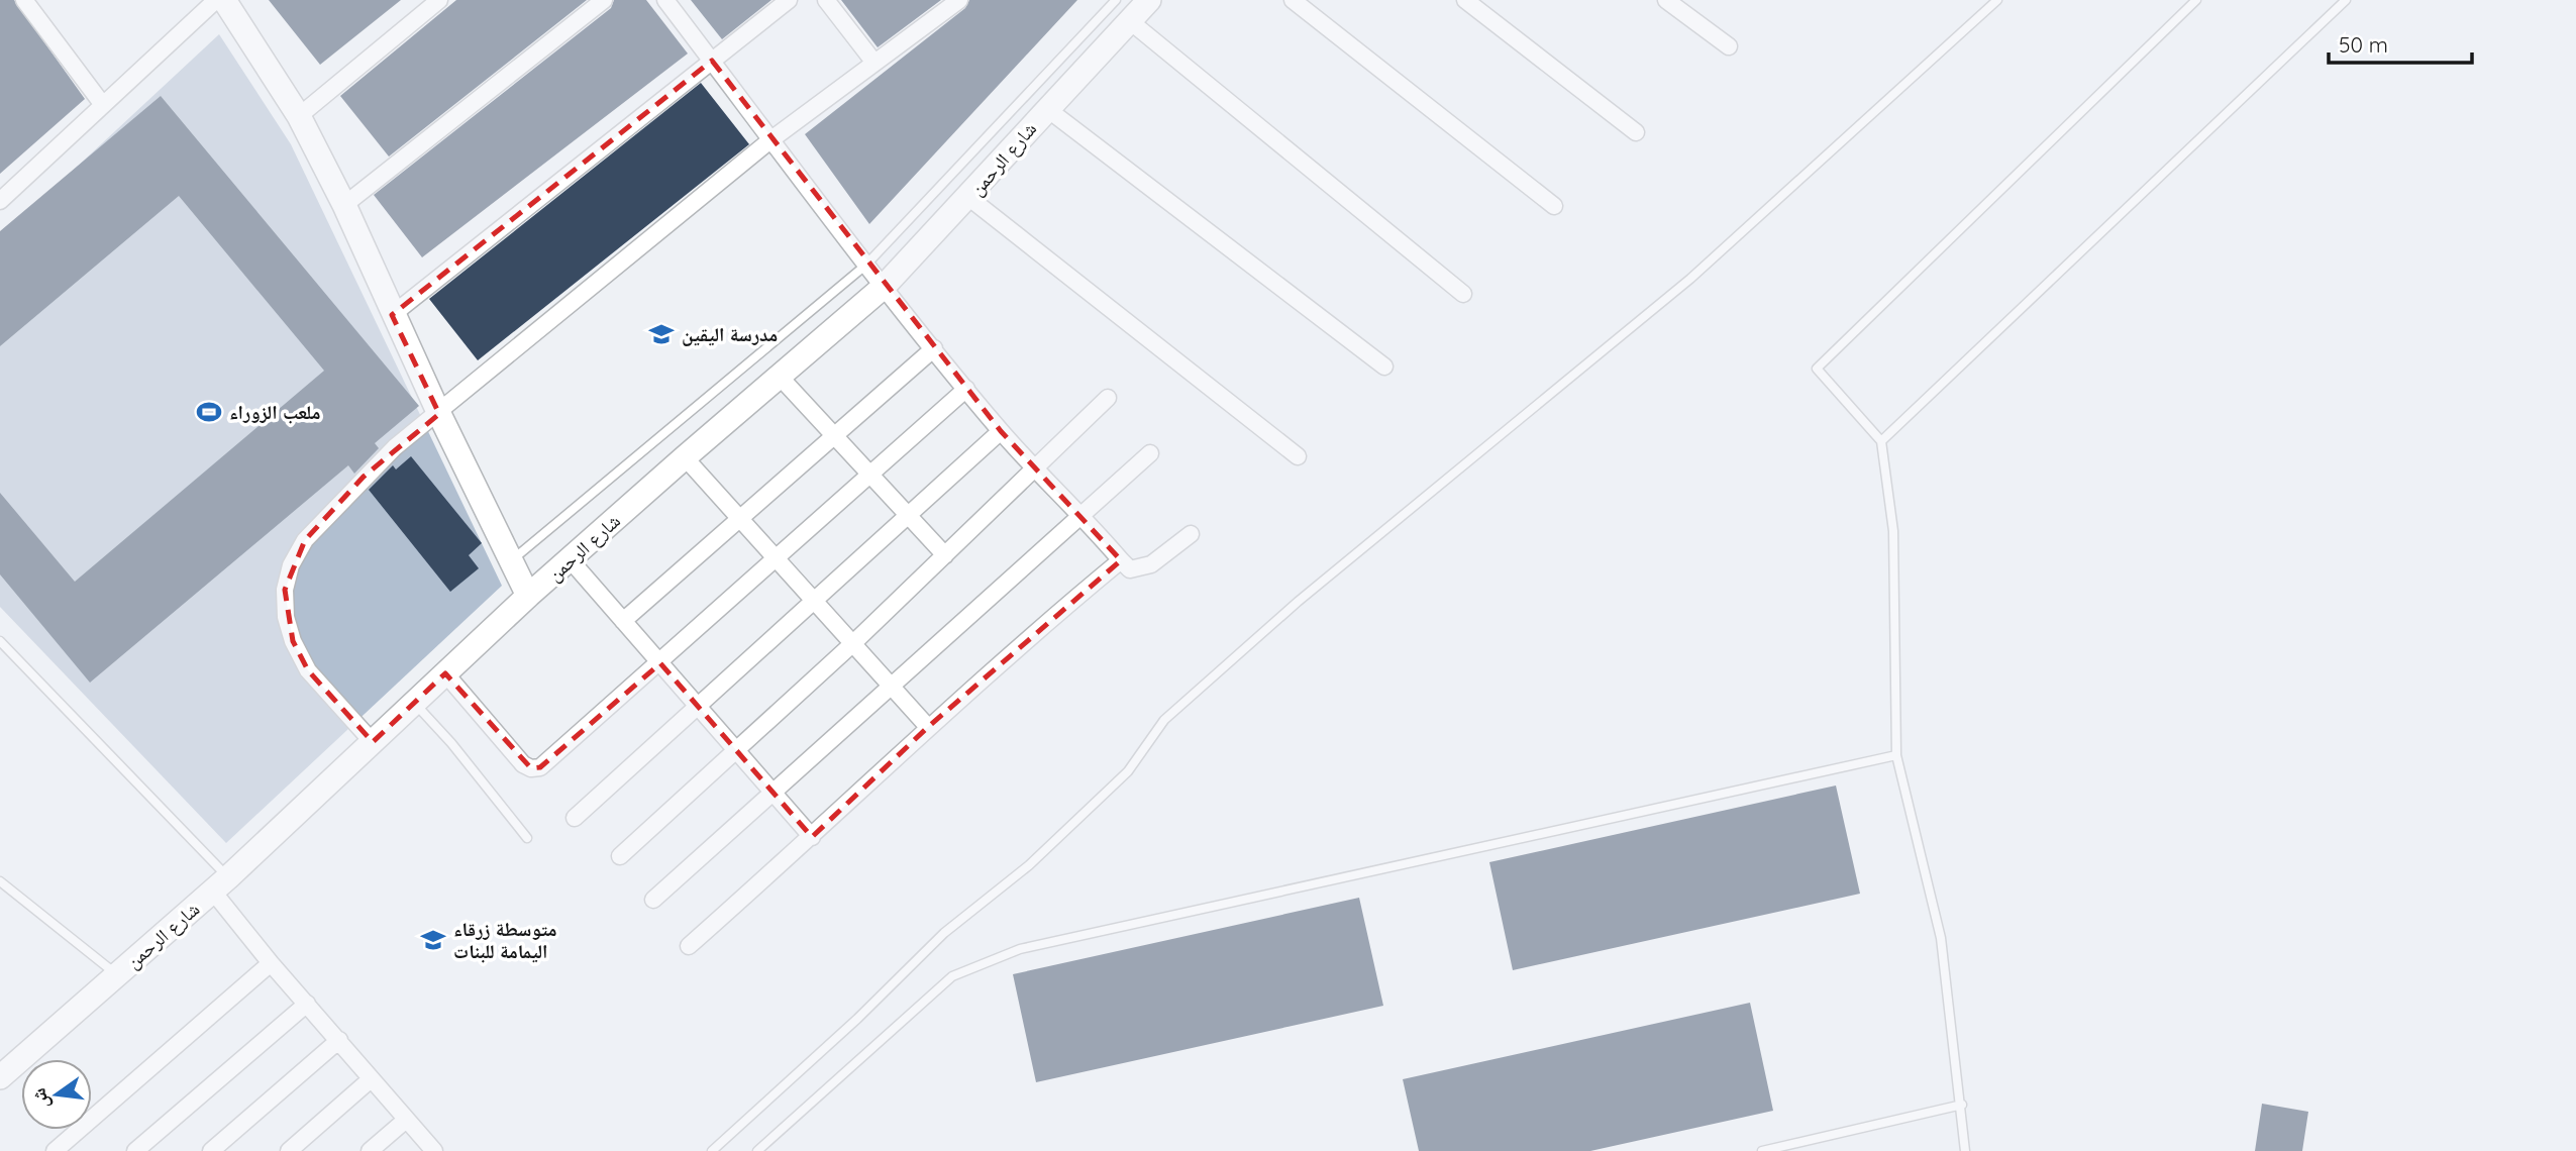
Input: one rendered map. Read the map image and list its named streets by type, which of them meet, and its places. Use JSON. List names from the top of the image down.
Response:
{
  "streets": {
    "street": ["شارع الرحمن"]
  },
  "places": {
    "school or university": ["مدرسة اليقين", "متوسطة زرقاء اليمامة للبنات"],
    "sports": ["ملعب الزوراء"]
  },
  "scale_bar": "50 m",
  "north": "left"
}
